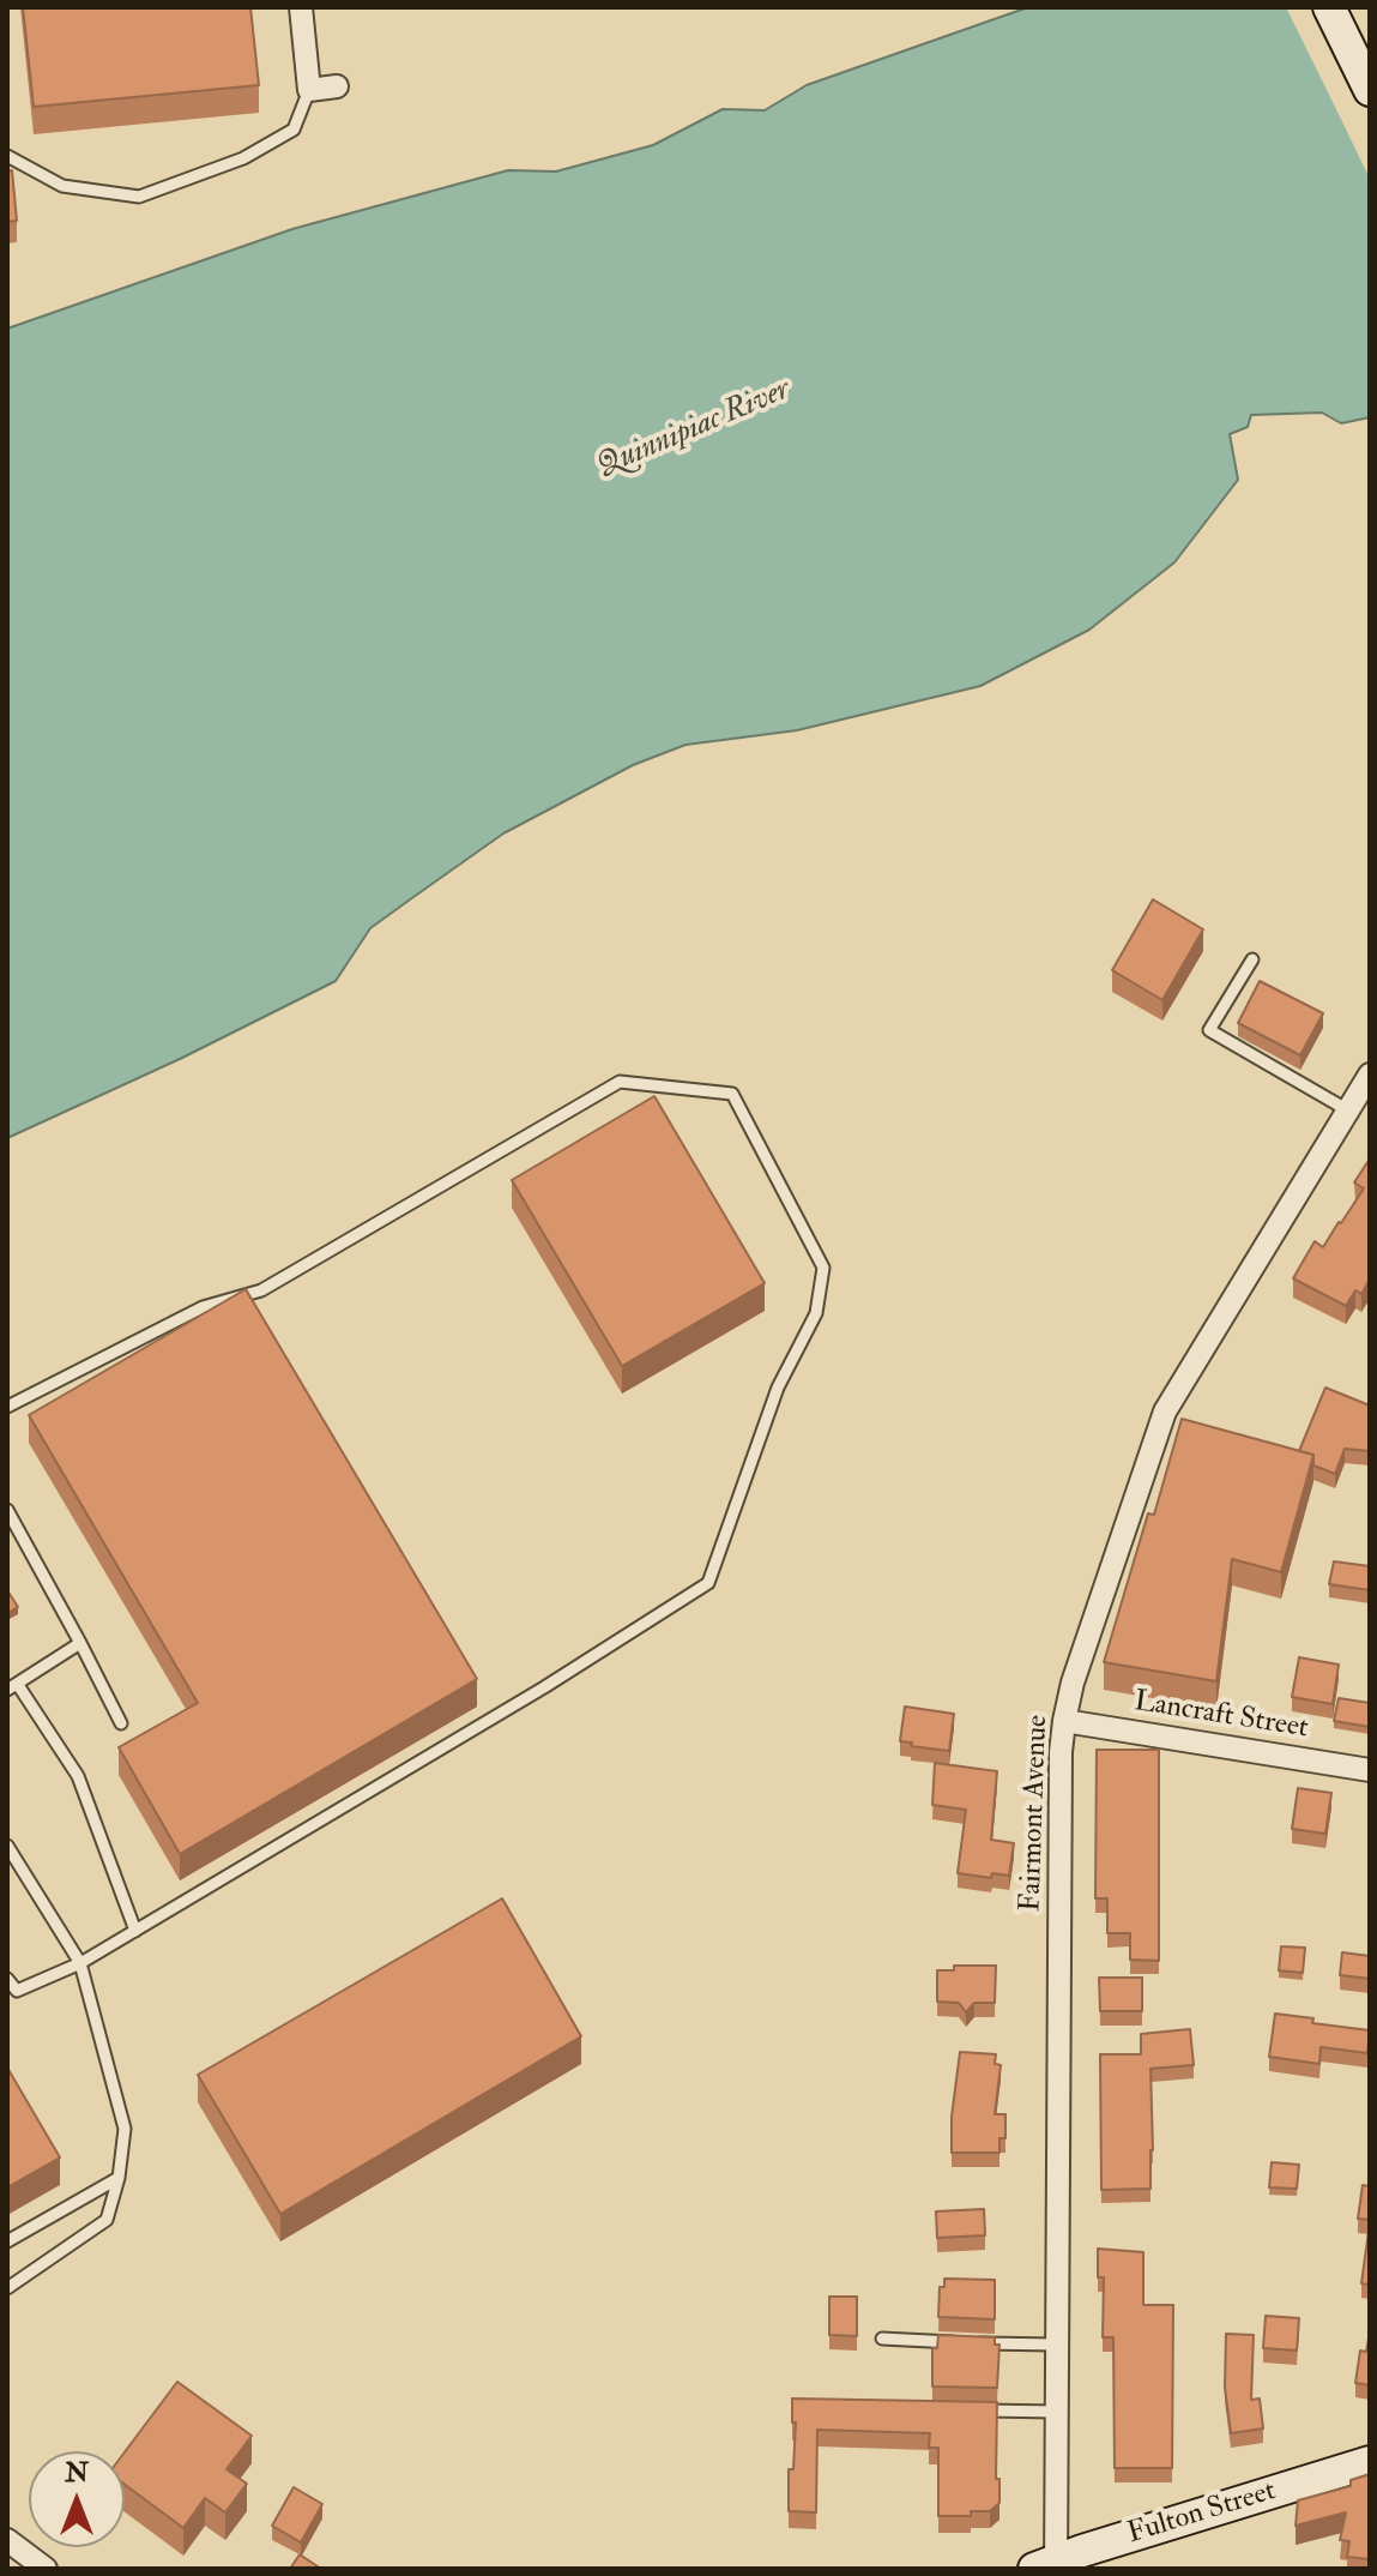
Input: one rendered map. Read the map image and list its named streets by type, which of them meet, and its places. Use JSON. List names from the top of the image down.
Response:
{
  "streets": {
    "street": ["Lancraft Street", "Fairmont Avenue", "Fulton Street"]
  },
  "crossings": [
    ["Lancraft Street", "Fairmont Avenue"],
    ["Fairmont Avenue", "Fulton Street"]
  ],
  "water": ["Quinnipiac River"],
  "north": "top"
}
